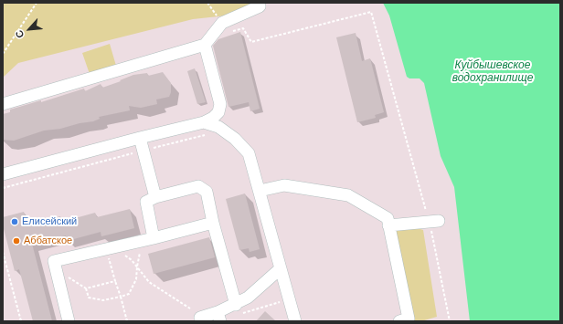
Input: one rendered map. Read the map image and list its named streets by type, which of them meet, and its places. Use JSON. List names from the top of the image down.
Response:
{
  "water": ["Куйбышевское водохранилище"],
  "places": ["Елисейский", "Аббатское"],
  "north": "bottom left"
}
